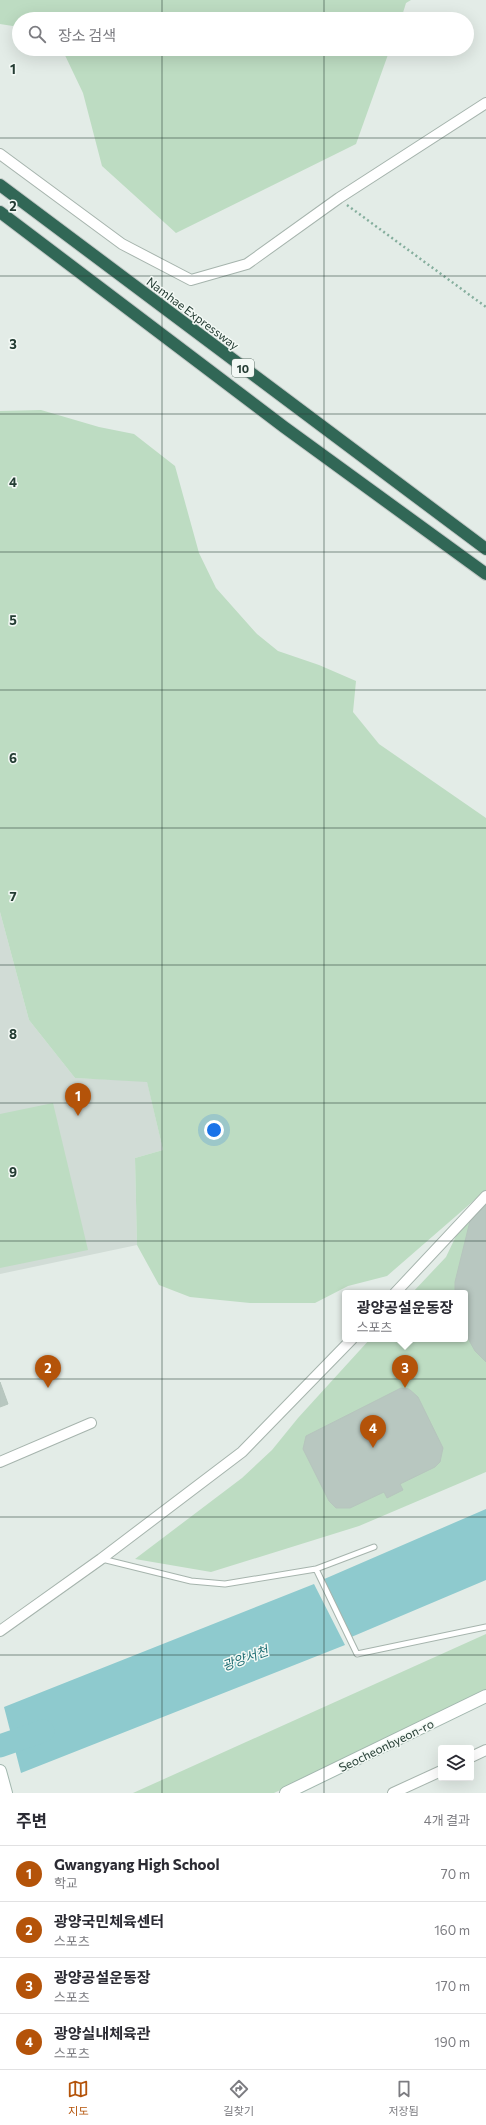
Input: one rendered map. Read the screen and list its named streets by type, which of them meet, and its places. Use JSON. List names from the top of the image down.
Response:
{
  "streets": {
    "highway": ["Namhae Expressway", "10"],
    "street": ["Seocheonbyeon-ro"]
  },
  "water": ["광양서천"],
  "page": {
    "search": "장소 검색",
    "pins": [
      "1",
      "2",
      "3",
      "4"
    ],
    "popup": ["광양공설운동장", "스포츠"],
    "heading": ["주변", "4개 결과"],
    "list": [
      {
        "mark": "1",
        "name": "Gwangyang High School",
        "note": "학교",
        "value": "70 m"
      },
      {
        "mark": "2",
        "name": "광양국민체육센터",
        "note": "스포츠",
        "value": "160 m"
      },
      {
        "mark": "3",
        "name": "광양공설운동장",
        "note": "스포츠",
        "value": "170 m"
      },
      {
        "mark": "4",
        "name": "광양실내체육관",
        "note": "스포츠",
        "value": "190 m"
      }
    ],
    "nav": ["지도", "길찾기", "저장됨"]
  },
  "grid": {
    "rows": [
      "1",
      "2",
      "3",
      "4",
      "5",
      "6",
      "7",
      "8",
      "9"
    ]
  }
}
